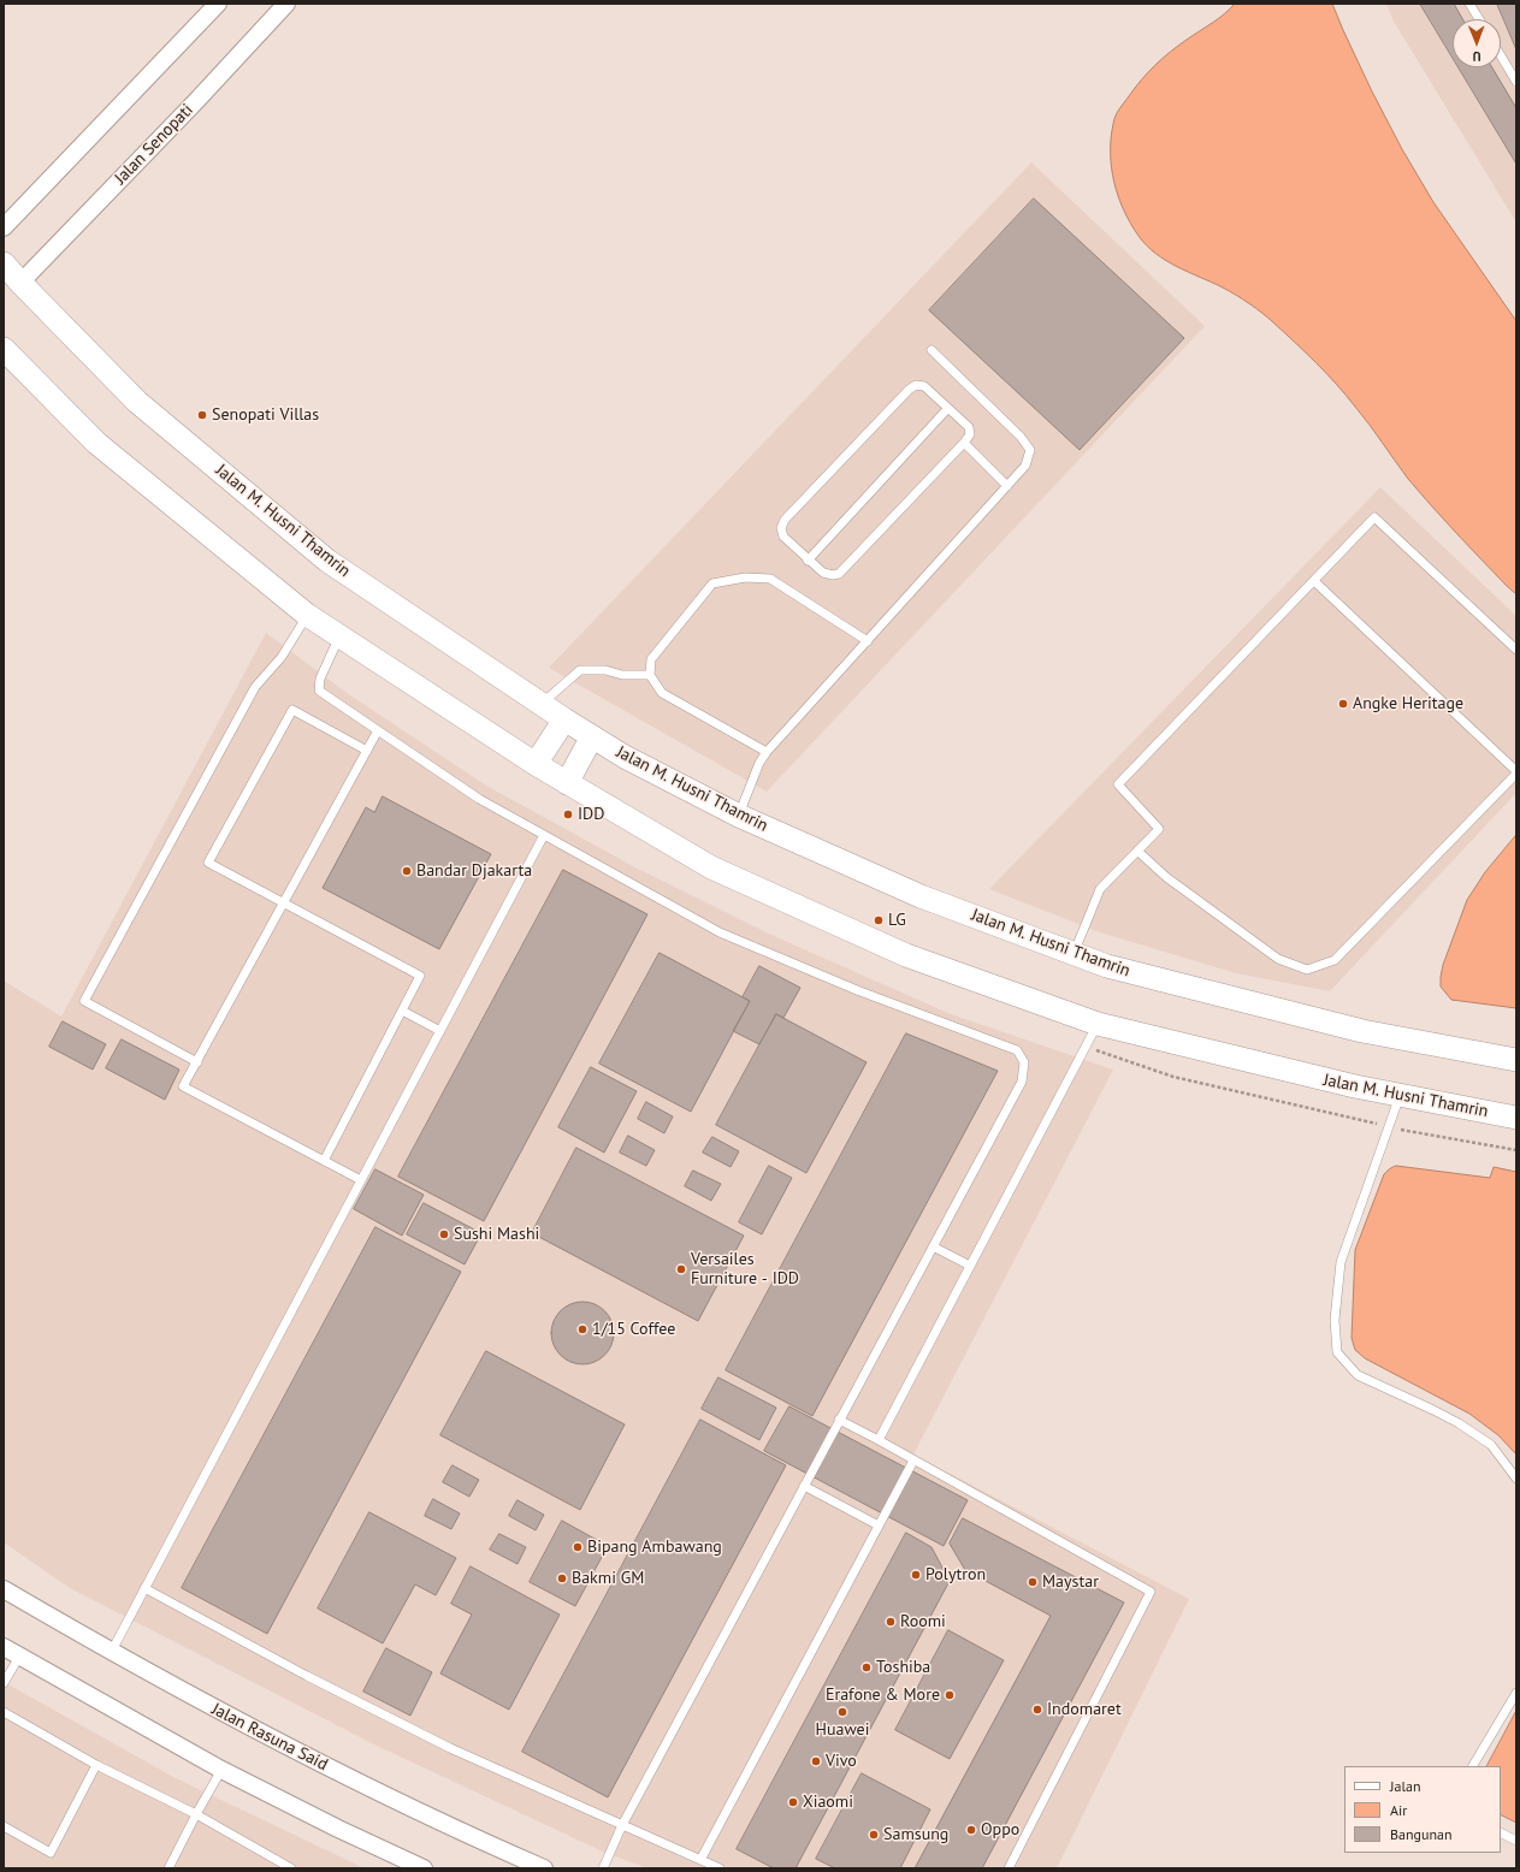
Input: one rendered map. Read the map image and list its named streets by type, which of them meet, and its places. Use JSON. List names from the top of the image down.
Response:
{
  "streets": {
    "main road": ["Jalan M. Husni Thamrin"],
    "street": ["Jalan Senopati", "Jalan Rasuna Said"]
  },
  "crossings": [
    ["Jalan Senopati", "Jalan M. Husni Thamrin"]
  ],
  "places": [
    "Senopati Villas",
    "Angke Heritage",
    "IDD",
    "Bandar Djakarta",
    "LG",
    "Sushi Mashi",
    "Versailes Furniture - IDD",
    "1/15 Coffee",
    "Bipang Ambawang",
    "Polytron",
    "Bakmi GM",
    "Maystar",
    "Roomi",
    "Toshiba",
    "Erafone & More",
    "Indomaret",
    "Huawei",
    "Vivo",
    "Xiaomi",
    "Oppo",
    "Samsung"
  ],
  "legend": ["Jalan", "Air", "Bangunan"],
  "north": "bottom"
}
